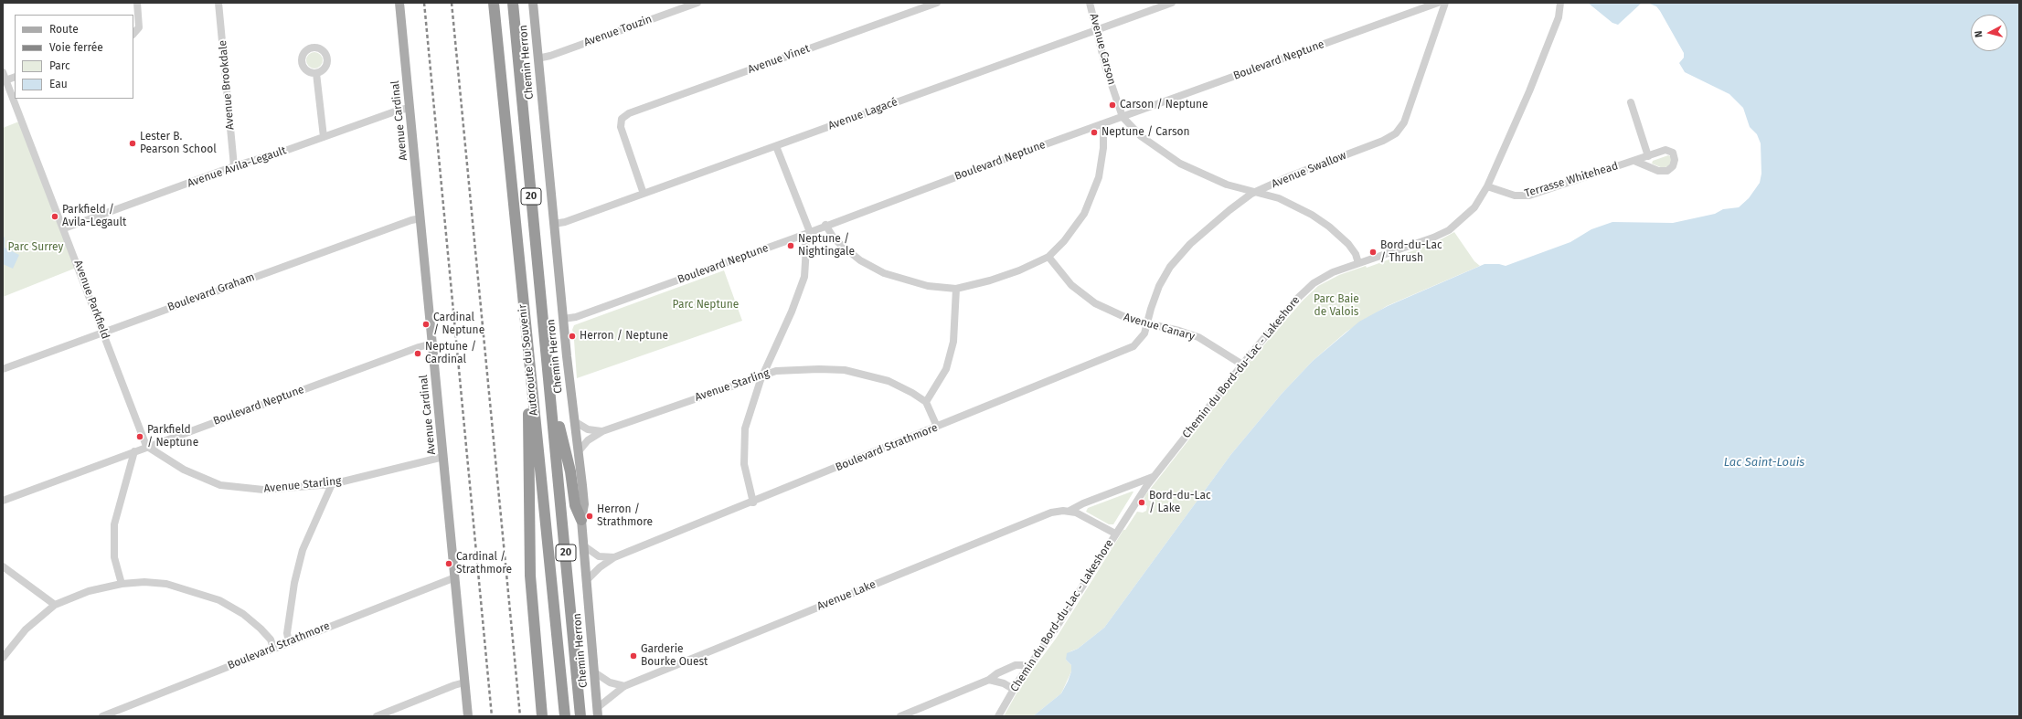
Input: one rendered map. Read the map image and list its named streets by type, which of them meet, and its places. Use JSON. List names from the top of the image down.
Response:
{
  "streets": {
    "highway": ["20", "Autoroute du Souvenir"],
    "main road": ["Chemin Herron", "Avenue Cardinal"],
    "street": [
      "Avenue Touzin",
      "Avenue Carson",
      "Avenue Vinet",
      "Boulevard Neptune",
      "Avenue Brookdale",
      "Avenue Lagacé",
      "Avenue Avila-Legault",
      "Avenue Swallow",
      "Terrasse Whitehead",
      "Boulevard Graham",
      "Avenue Parkfield",
      "Avenue Canary",
      "Chemin du Bord-du-Lac - Lakeshore",
      "Avenue Starling",
      "Boulevard Strathmore",
      "Avenue Lake"
    ]
  },
  "crossings": [
    ["Avenue Touzin", "Chemin Herron"],
    ["Avenue Carson", "Boulevard Neptune"],
    ["Avenue Carson", "Avenue Lagacé"],
    ["Avenue Vinet", "Avenue Lagacé"],
    ["Boulevard Neptune", "Chemin Herron"],
    ["Boulevard Neptune", "Avenue Cardinal"],
    ["Boulevard Neptune", "Avenue Parkfield"],
    ["Boulevard Neptune", "Avenue Starling"],
    ["Chemin Herron", "Avenue Lagacé"],
    ["Chemin Herron", "Avenue Starling"],
    ["Chemin Herron", "Boulevard Strathmore"],
    ["Chemin Herron", "Avenue Lake"],
    ["Avenue Brookdale", "Avenue Avila-Legault"],
    ["Avenue Cardinal", "Avenue Avila-Legault"],
    ["Avenue Cardinal", "Boulevard Graham"],
    ["Avenue Cardinal", "Avenue Starling"],
    ["Avenue Cardinal", "Boulevard Strathmore"],
    ["Avenue Avila-Legault", "Avenue Parkfield"],
    ["Avenue Swallow", "Avenue Canary"],
    ["Avenue Swallow", "Boulevard Strathmore"],
    ["Terrasse Whitehead", "Chemin du Bord-du-Lac - Lakeshore"],
    ["Boulevard Graham", "Avenue Parkfield"],
    ["Avenue Parkfield", "Avenue Starling"],
    ["Avenue Canary", "Chemin du Bord-du-Lac - Lakeshore"],
    ["Avenue Canary", "Boulevard Strathmore"],
    ["Chemin du Bord-du-Lac - Lakeshore", "Avenue Lake"]
  ],
  "water": ["Lac Saint-Louis"],
  "parks": ["Parc Surrey", "Parc Baie de Valois", "Parc Neptune"],
  "places": [
    "Carson / Neptune",
    "Neptune / Carson",
    "Lester B. Pearson School",
    "Parkfield / Avila-Legault",
    "Neptune / Nightingale",
    "Bord-du-Lac / Thrush",
    "Cardinal / Neptune",
    "Herron / Neptune",
    "Neptune / Cardinal",
    "Parkfield / Neptune",
    "Bord-du-Lac / Lake",
    "Herron / Strathmore",
    "Cardinal / Strathmore",
    "Garderie Bourke Ouest"
  ],
  "legend": [
    "Route",
    "Voie ferrée",
    "Parc",
    "Eau"
  ],
  "north": "left"
}
